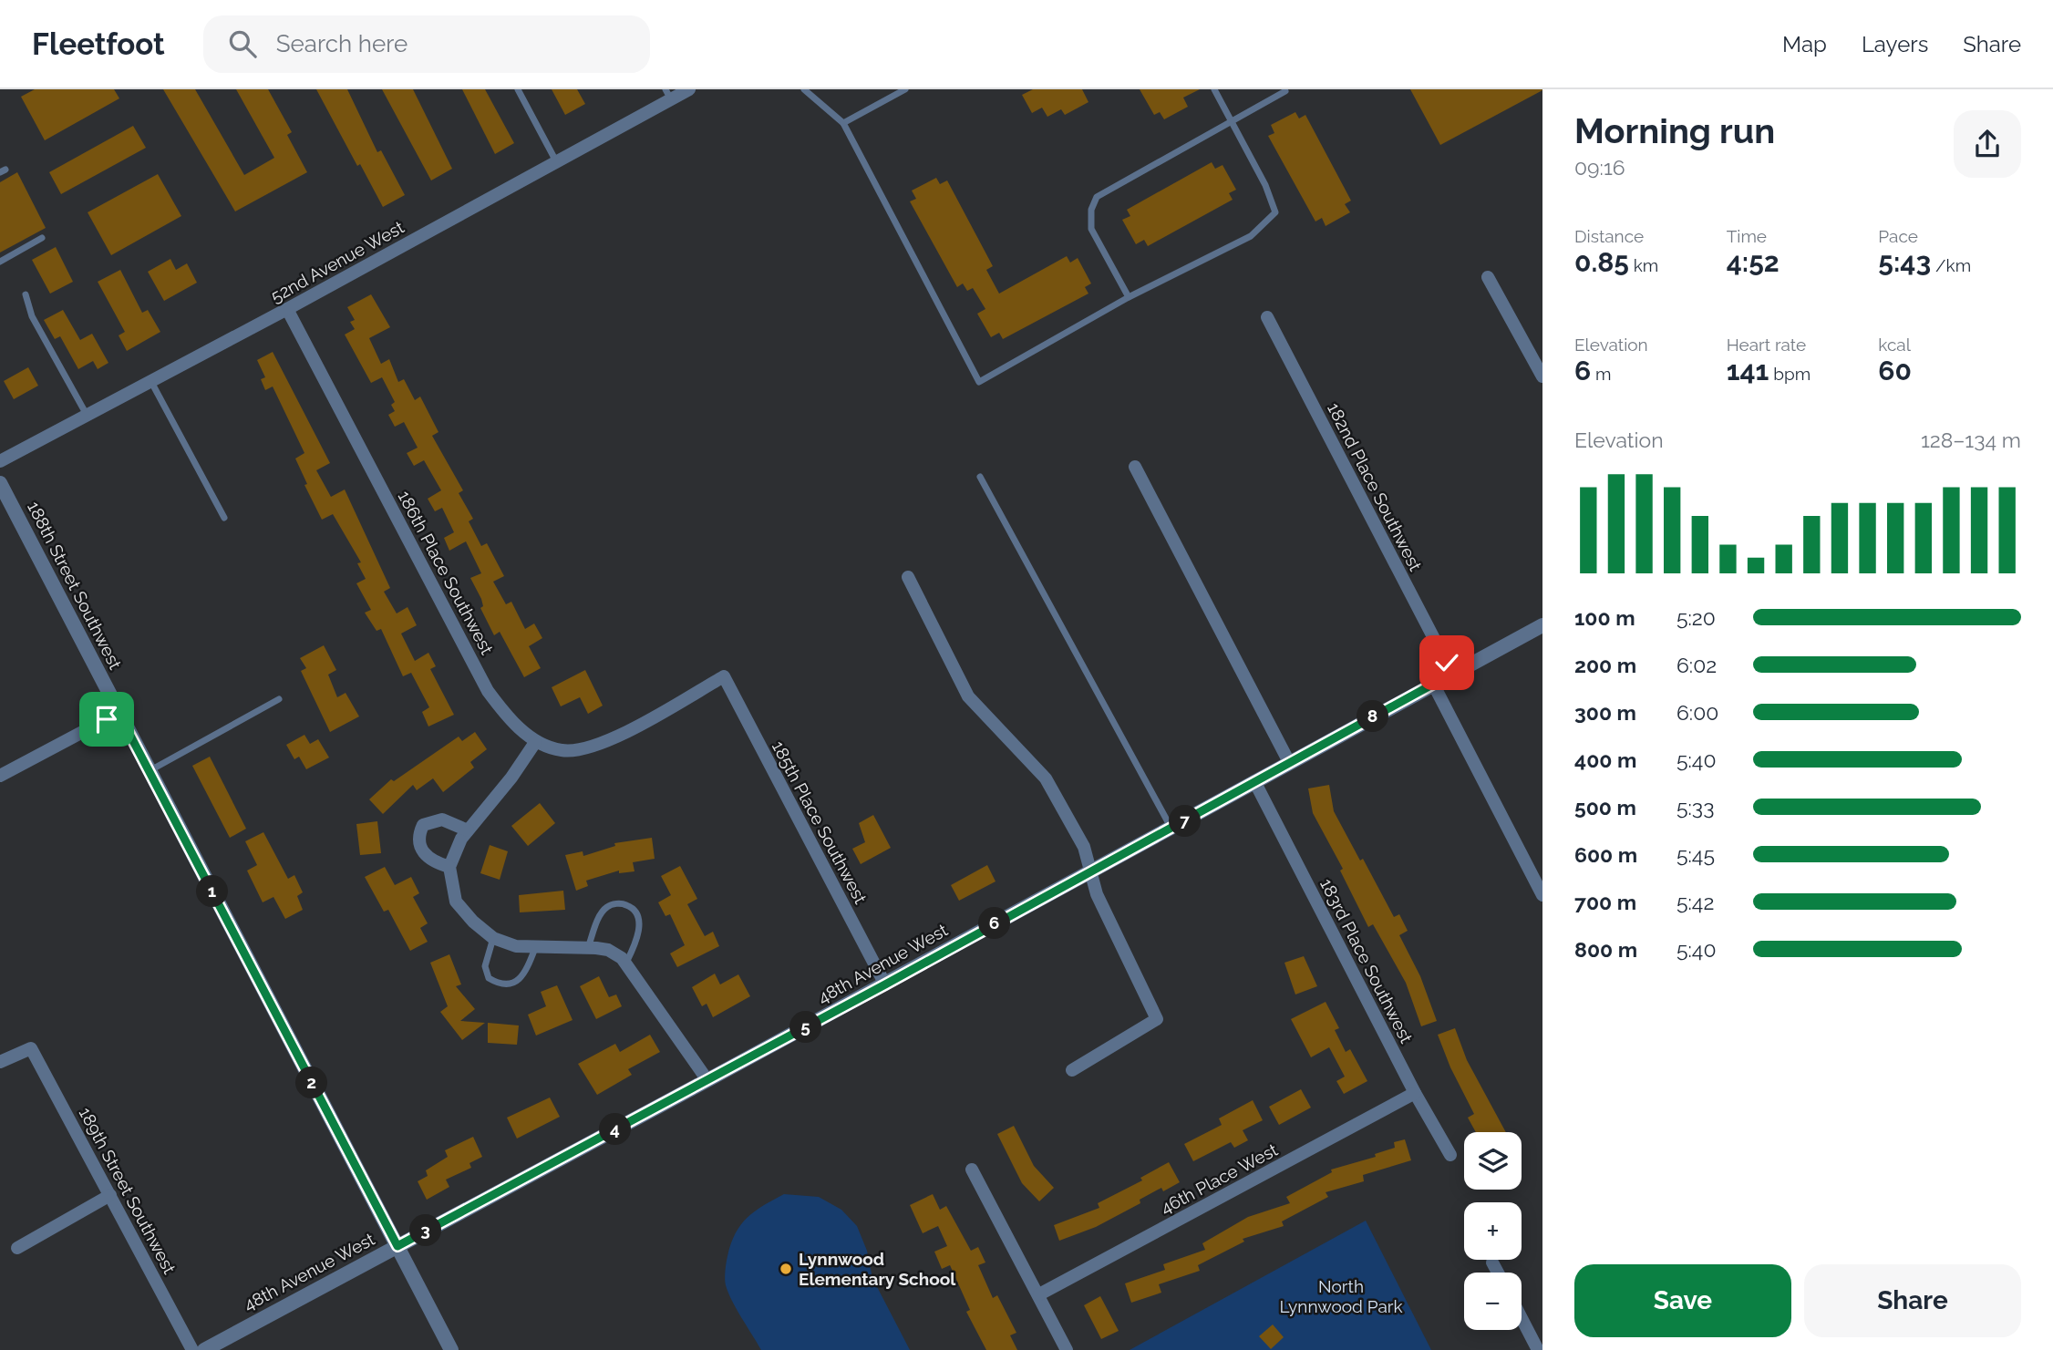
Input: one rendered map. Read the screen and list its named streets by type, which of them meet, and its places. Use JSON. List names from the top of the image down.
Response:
{
  "streets": {
    "street": [
      "52nd Avenue West",
      "182nd Place Southwest",
      "186th Place Southwest",
      "188th Street Southwest",
      "185th Place Southwest",
      "183rd Place Southwest",
      "48th Avenue West",
      "46th Place West",
      "189th Street Southwest"
    ]
  },
  "crossings": [
    ["52nd Avenue West", "186th Place Southwest"],
    ["182nd Place Southwest", "48th Avenue West"],
    ["186th Place Southwest", "185th Place Southwest"],
    ["188th Street Southwest", "48th Avenue West"],
    ["185th Place Southwest", "48th Avenue West"],
    ["183rd Place Southwest", "48th Avenue West"],
    ["183rd Place Southwest", "46th Place West"]
  ],
  "parks": ["North Lynnwood Park"],
  "places": ["Lynnwood Elementary School"],
  "page": {
    "header": "Fleetfoot",
    "search": "Search here",
    "nav": ["Map", "Layers", "Share"],
    "heading": ["Morning run", "09:16"],
    "stats": [
      ["Distance", "0.85 km"],
      ["Time", "4:52"],
      ["Pace", "5:43 /km"],
      ["Elevation", "6 m"],
      ["Heart rate", "141 bpm"],
      ["kcal", "60"]
    ],
    "chart": ["Elevation", "128–134 m"],
    "list": [
      {
        "name": "100 m",
        "note": "5:20"
      },
      {
        "name": "200 m",
        "note": "6:02"
      },
      {
        "name": "300 m",
        "note": "6:00"
      },
      {
        "name": "400 m",
        "note": "5:40"
      },
      {
        "name": "500 m",
        "note": "5:33"
      },
      {
        "name": "600 m",
        "note": "5:45"
      },
      {
        "name": "700 m",
        "note": "5:42"
      },
      {
        "name": "800 m",
        "note": "5:40"
      }
    ],
    "pins": [
      "8",
      "7",
      "1",
      "6",
      "5",
      "2",
      "4",
      "3"
    ],
    "map_buttons": ["+", "−"],
    "buttons": ["Save", "Share"]
  }
}
